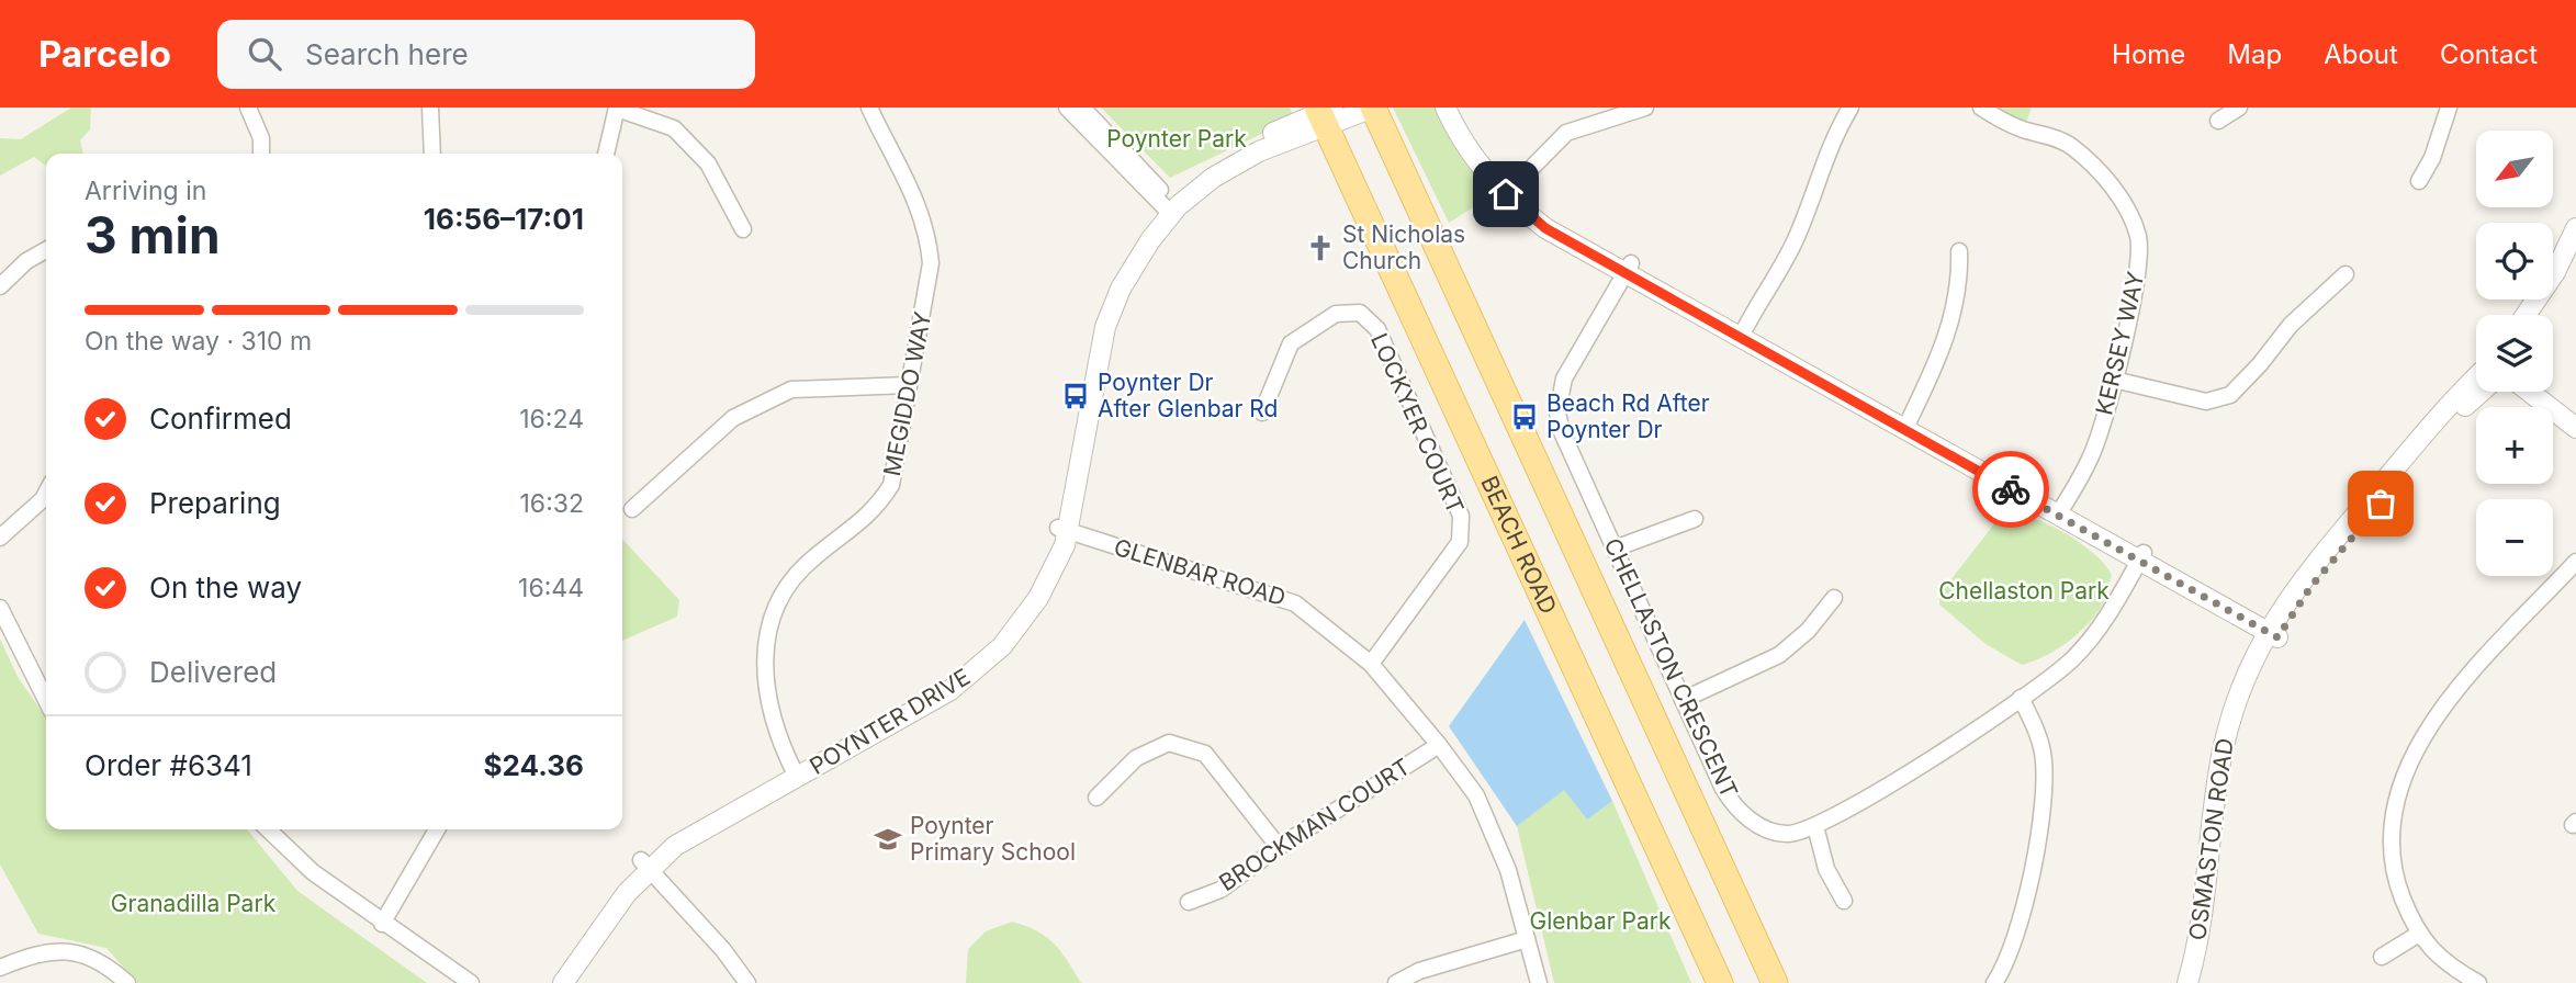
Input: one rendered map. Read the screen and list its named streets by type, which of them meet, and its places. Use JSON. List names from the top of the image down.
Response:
{
  "streets": {
    "main road": ["BEACH ROAD"],
    "street": [
      "KERSEY WAY",
      "MEGIDDO WAY",
      "LOCKYER COURT",
      "GLENBAR ROAD",
      "CHELLASTON CRESCENT",
      "POYNTER DRIVE",
      "BROCKMAN COURT",
      "OSMASTON ROAD"
    ]
  },
  "crossings": [
    ["MEGIDDO WAY", "POYNTER DRIVE"],
    ["LOCKYER COURT", "GLENBAR ROAD"],
    ["BEACH ROAD", "POYNTER DRIVE"],
    ["GLENBAR ROAD", "POYNTER DRIVE"],
    ["GLENBAR ROAD", "BROCKMAN COURT"]
  ],
  "parks": [
    "Poynter Park",
    "Chellaston Park",
    "Granadilla Park",
    "Glenbar Park"
  ],
  "places": {
    "church": ["St Nicholas Church"],
    "bus stop": ["Poynter Dr After Glenbar Rd", "Beach Rd After Poynter Dr"],
    "school or university": ["Poynter Primary School"]
  },
  "north": "bottom left",
  "page": {
    "header": "Parcelo",
    "search": "Search here",
    "nav": [
      "Home",
      "Map",
      "About",
      "Contact"
    ],
    "map_buttons": ["+", "−"],
    "heading": ["3 min", "Arriving in", "16:56–17:01"],
    "panel": ["Order #6341", "$24.36"],
    "bar": "On the way · 310 m",
    "list": [
      ["Confirmed", "16:24"],
      ["Preparing", "16:32"],
      ["On the way", "16:44"],
      "Delivered"
    ]
  }
}
